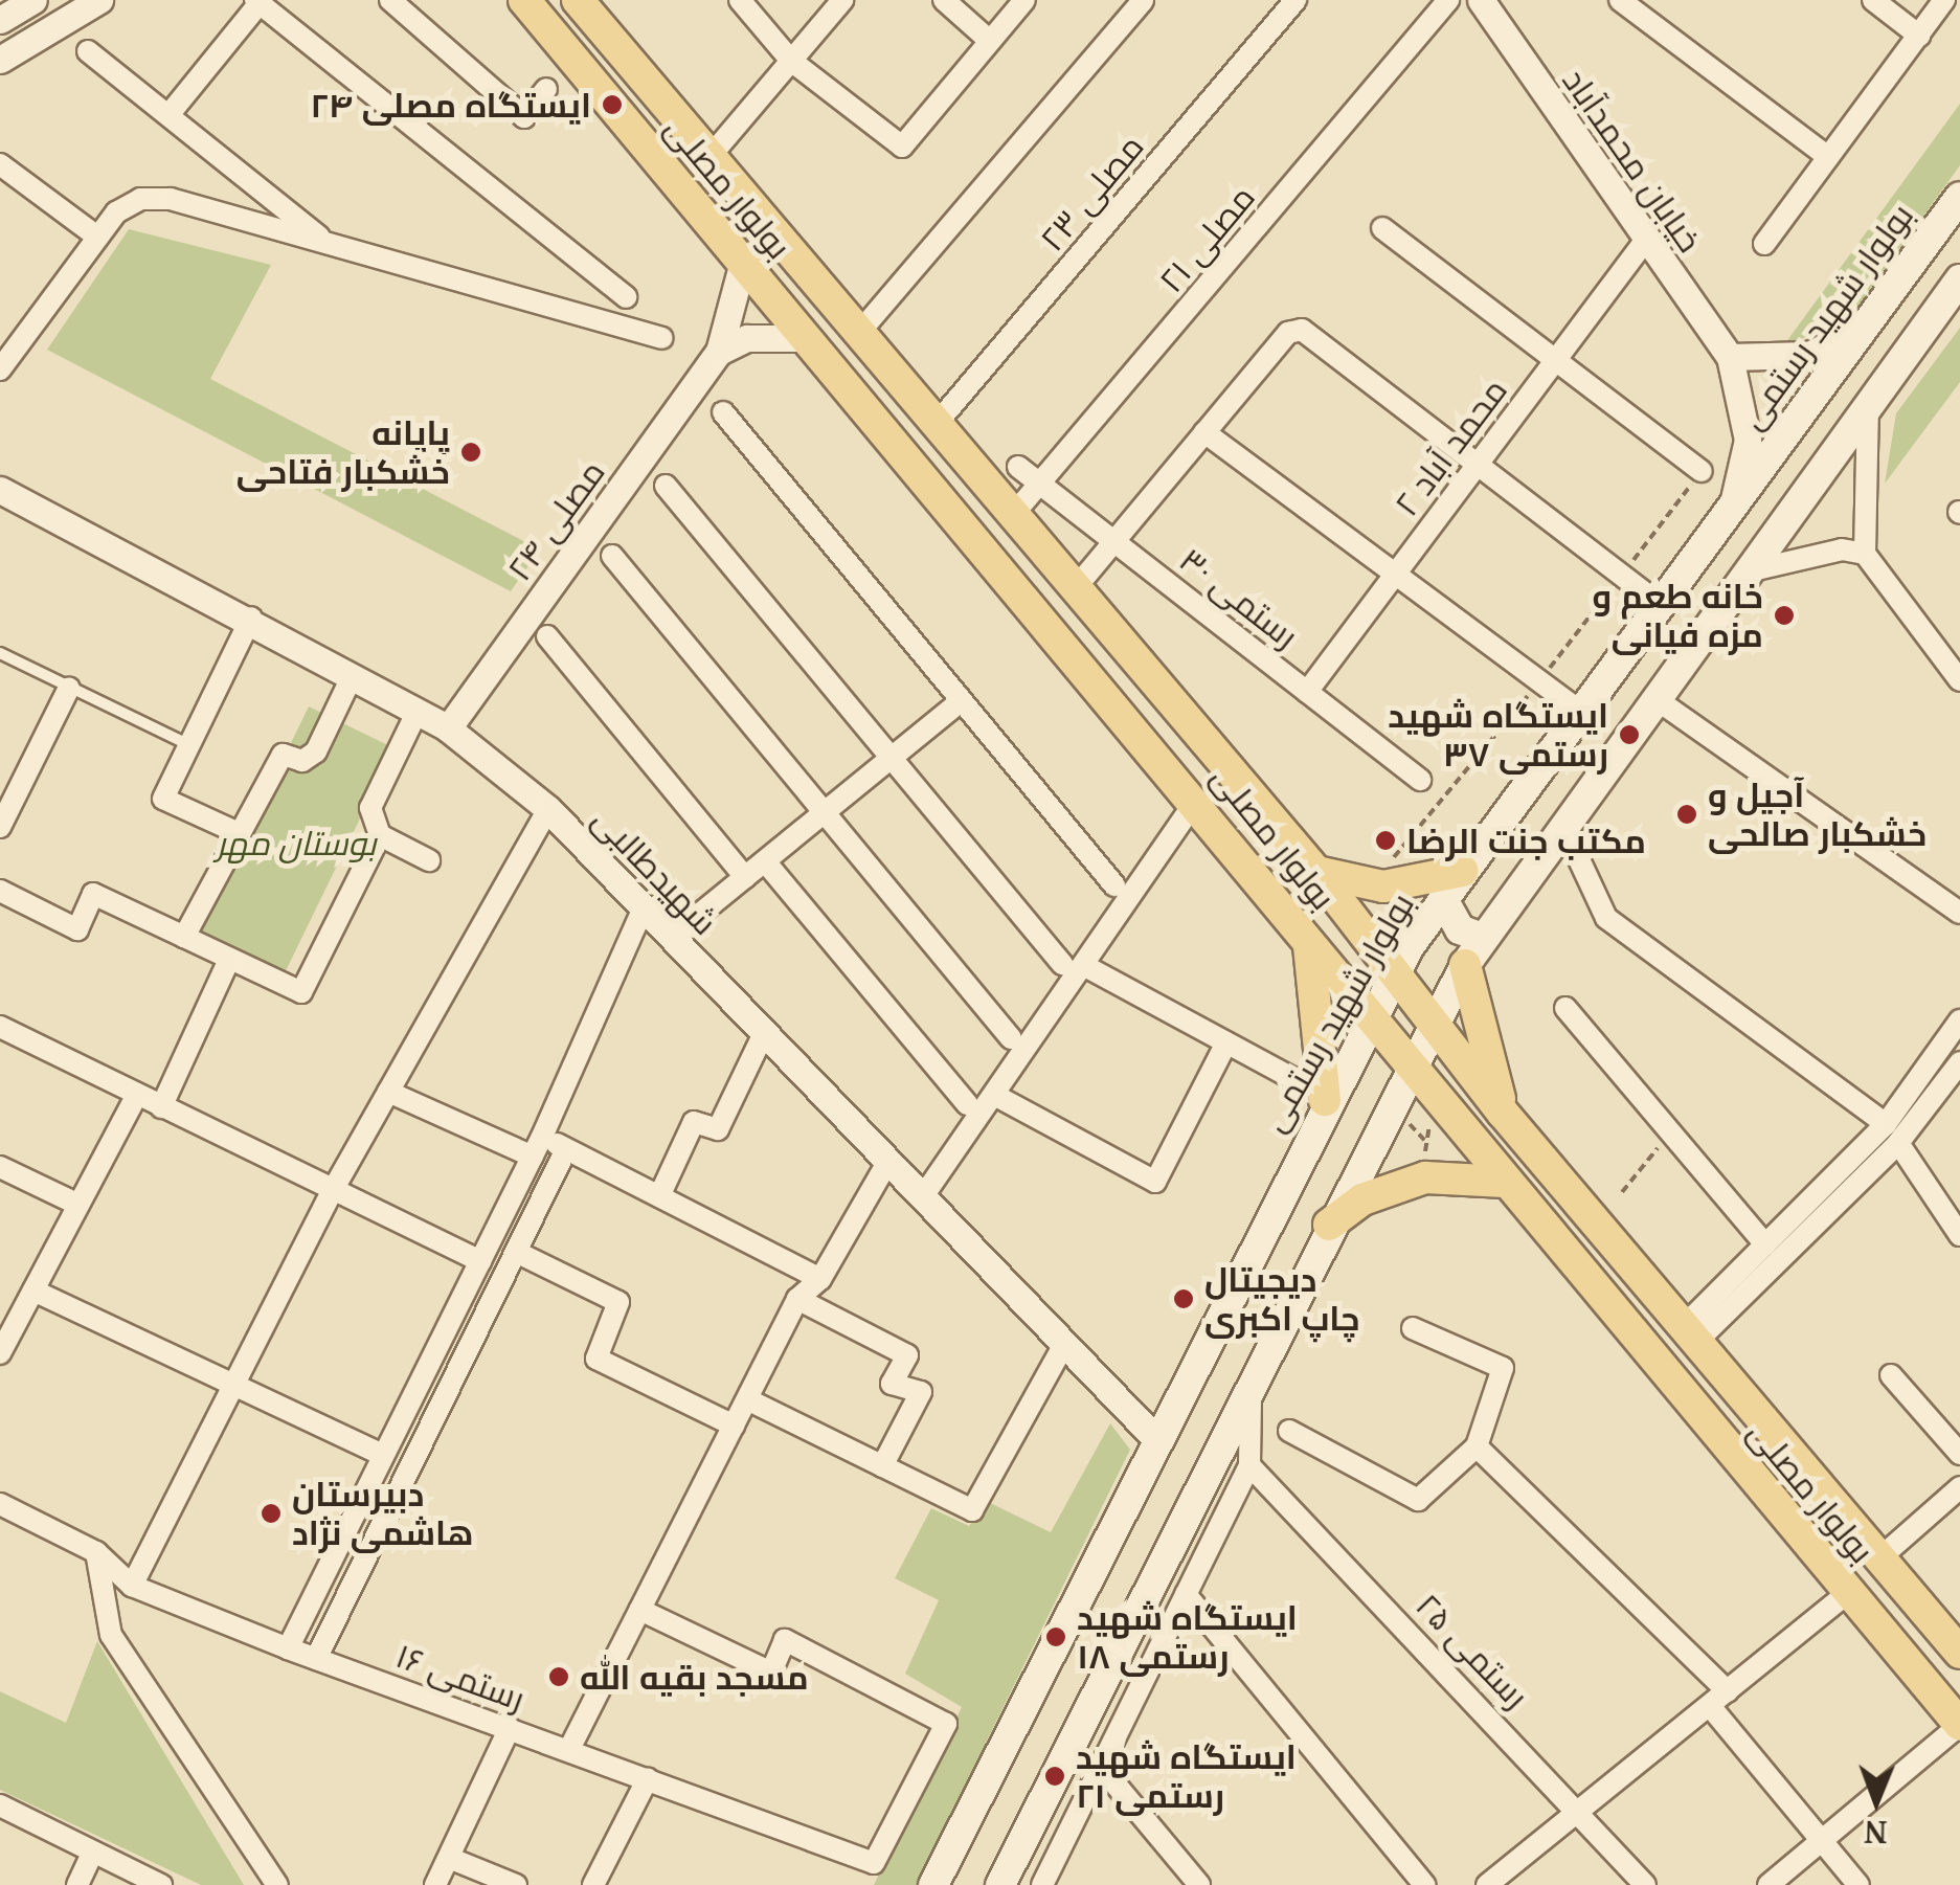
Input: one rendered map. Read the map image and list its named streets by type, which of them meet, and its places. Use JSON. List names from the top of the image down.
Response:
{
  "streets": {
    "main road": ["بولوار مصلی", "بولوار شهید رستمی"],
    "street": [
      "خیابان محمدآباد",
      "مصلی ۲۳",
      "مصلی ۲۱",
      "محمد آباد ۲",
      "مصلی ۲۴",
      "رستمی ۳۰",
      "شهیدطالبی",
      "رستمی ۲۵",
      "رستمی ۱۶"
    ]
  },
  "crossings": [
    ["خیابان محمدآباد", "محمد آباد ۲"],
    ["بولوار مصلی", "مصلی ۲۳"],
    ["بولوار مصلی", "مصلی ۲۱"],
    ["بولوار مصلی", "بولوار شهید رستمی"],
    ["مصلی ۲۱", "رستمی ۳۰"],
    ["بولوار شهید رستمی", "شهیدطالبی"],
    ["محمد آباد ۲", "رستمی ۳۰"],
    ["مصلی ۲۴", "شهیدطالبی"]
  ],
  "parks": ["بوستان مهر"],
  "places": [
    "ایستگاه مصلی ۲۴",
    "پایانه خشکبار فتاحی",
    "خانه طعم و مزه فیانی",
    "ایستگاه شهید رستمی ۳۷",
    "آجیل و خشکبار صالحی",
    "مكتب جنت الرضا",
    "دیجیتال چاپ اکبری",
    "دبیرستان هاشمی نژاد",
    "ایستگاه شهید رستمی ۱۸",
    "مسجد بقیه الله",
    "ایستگاه شهید رستمی ۲۱"
  ],
  "north": "bottom"
}
